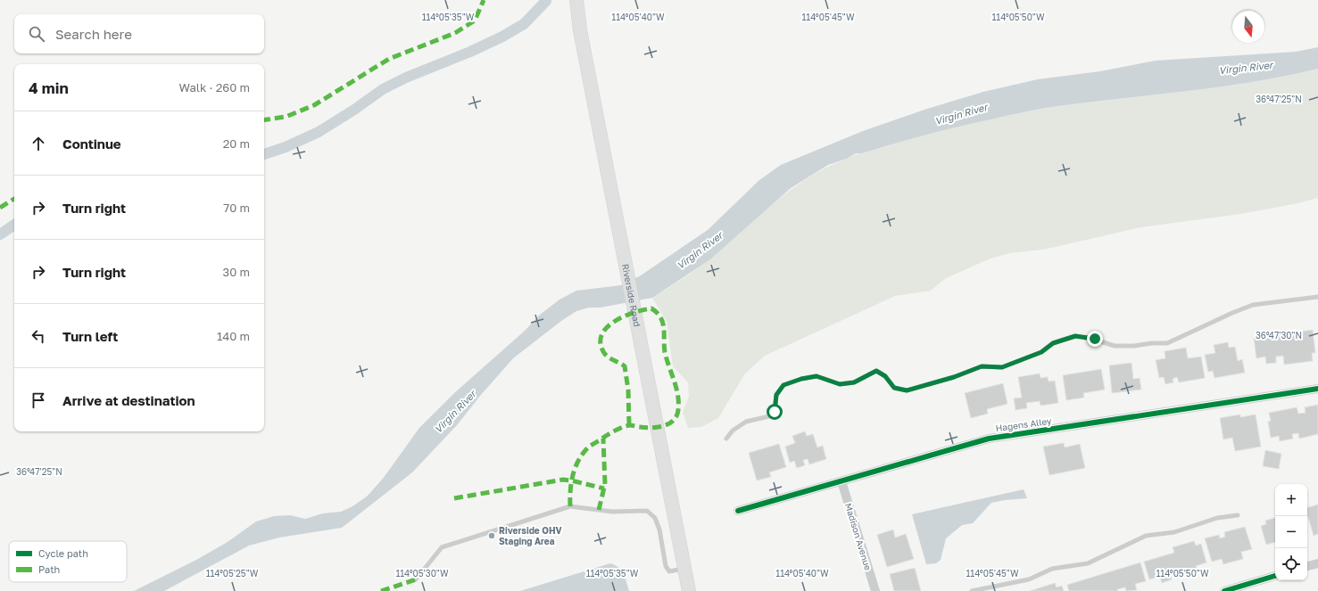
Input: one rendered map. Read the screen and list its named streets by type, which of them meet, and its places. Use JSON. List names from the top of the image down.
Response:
{
  "streets": {
    "main road": ["Riverside Road"],
    "street": ["Hagens Alley", "Madison Avenue"]
  },
  "crossings": [
    ["Hagens Alley", "Madison Avenue"]
  ],
  "water": ["Virgin River"],
  "places": ["Riverside OHV Staging Area"],
  "legend": ["Cycle path", "Path"],
  "north": "bottom",
  "page": {
    "search": "Search here",
    "heading": ["4 min", "Walk · 260 m"],
    "list": [
      ["Continue", "20 m"],
      ["Turn right", "70 m"],
      ["Turn right", "30 m"],
      ["Turn left", "140 m"],
      "Arrive at destination"
    ],
    "map_buttons": ["+", "−"]
  },
  "coordinates": [
    "114°05'35\"W",
    "114°05'40\"W",
    "114°05'45\"W",
    "114°05'50\"W",
    "36°47'25\"N",
    "36°47'30\"N",
    "114°05'25\"W",
    "114°05'30\"W"
  ]
}
